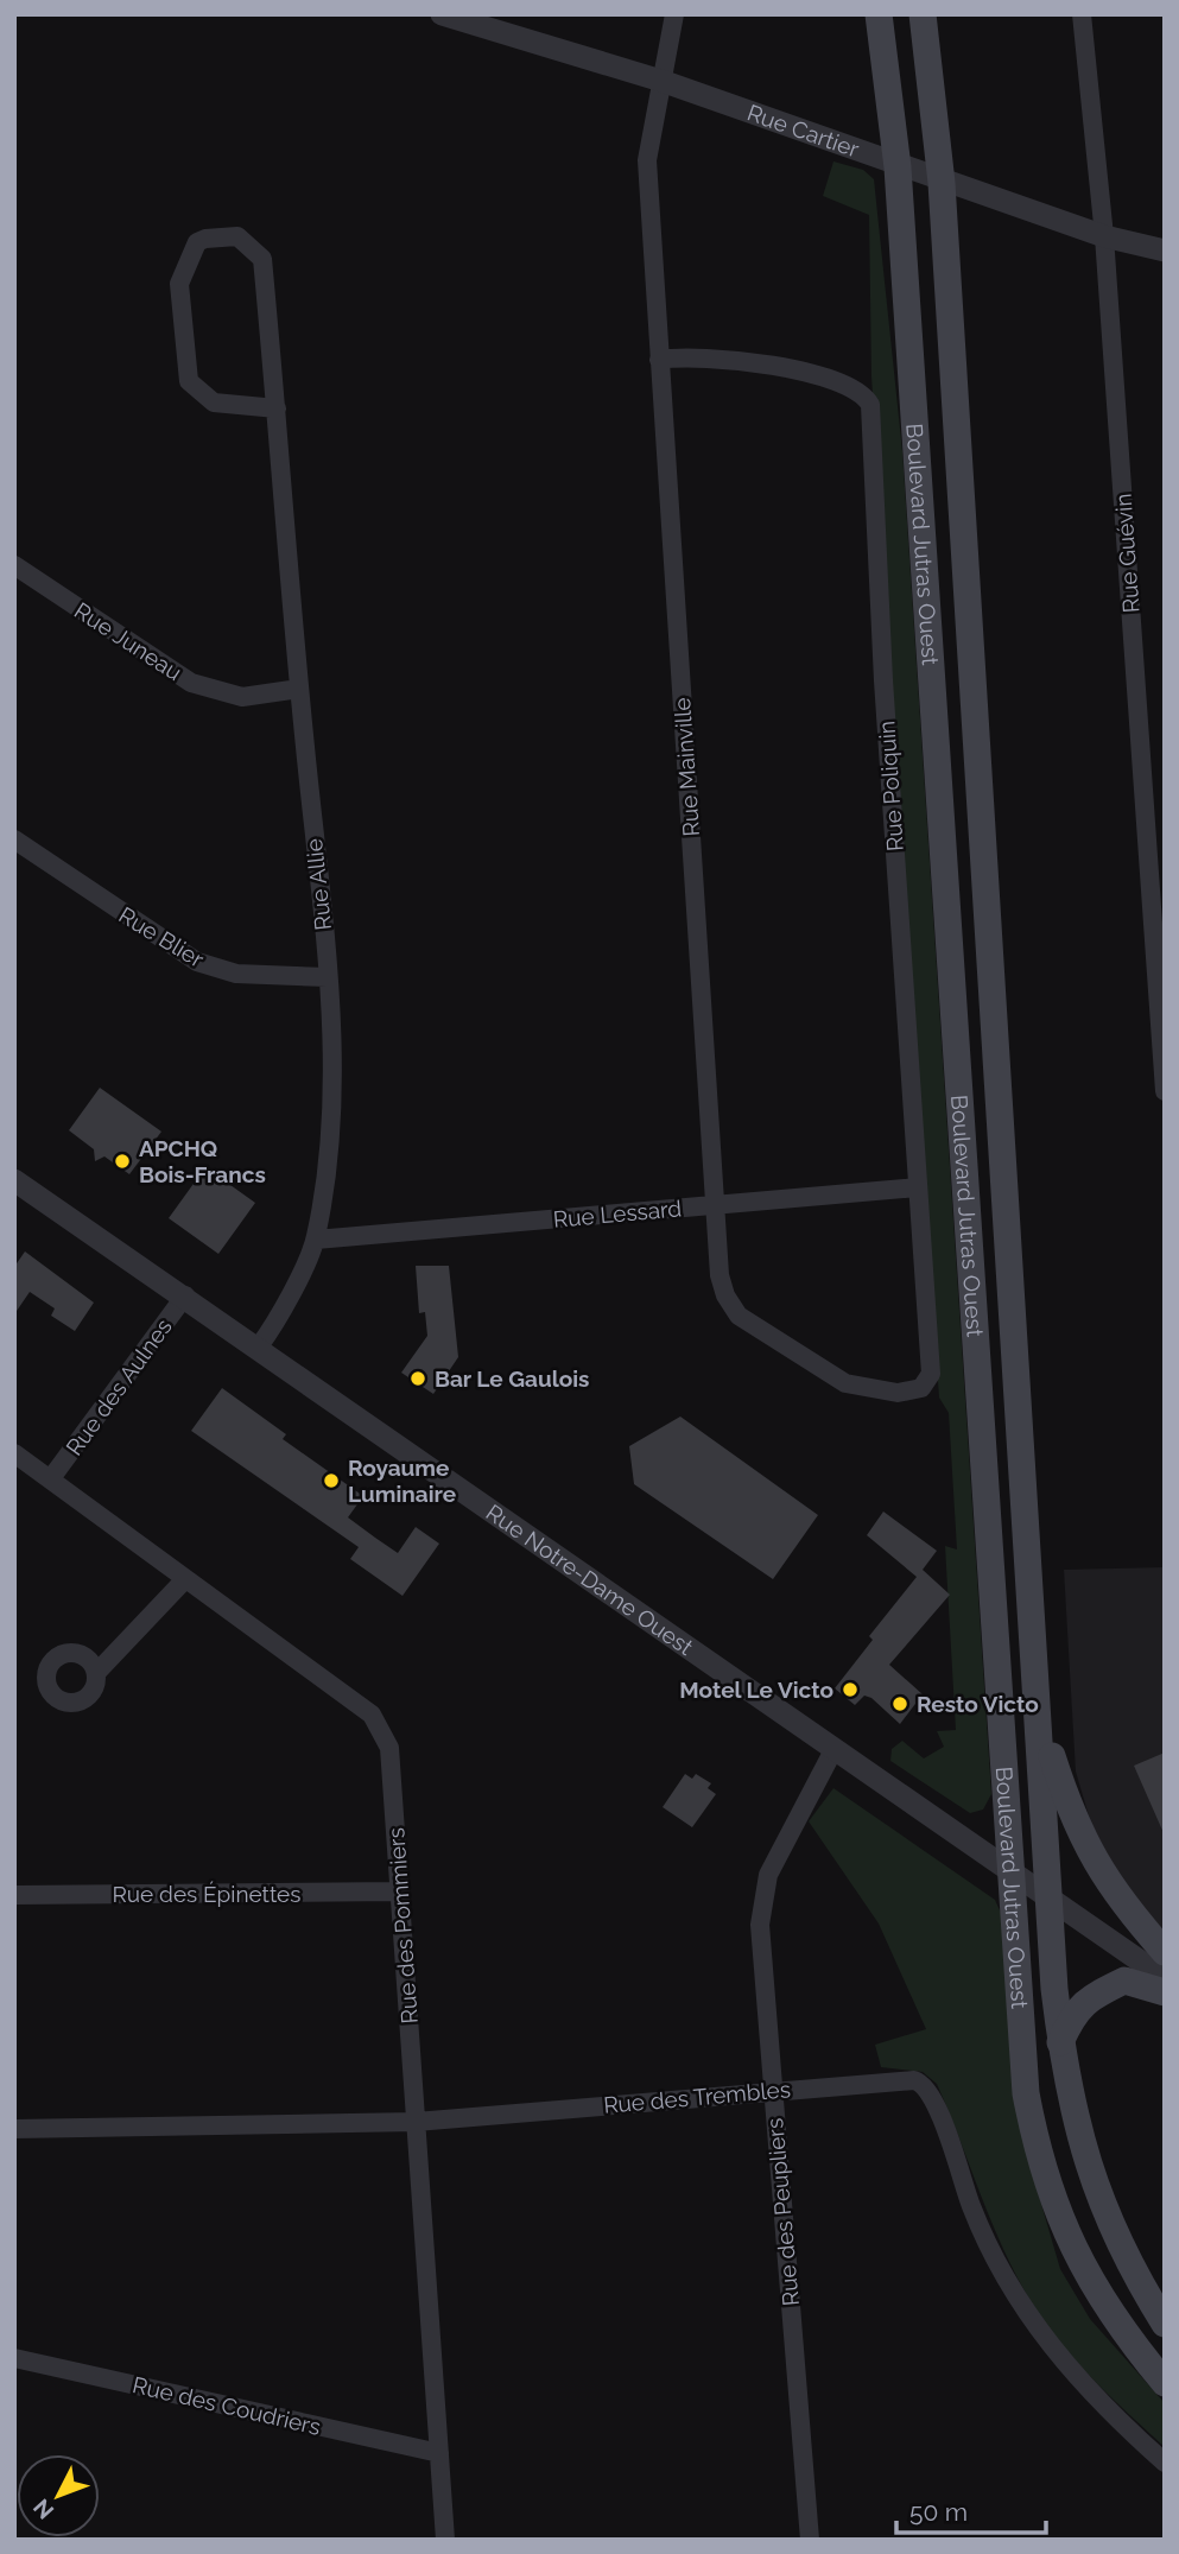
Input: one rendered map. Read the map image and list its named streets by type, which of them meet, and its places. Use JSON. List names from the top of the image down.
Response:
{
  "streets": {
    "main road": ["Boulevard Jutras Ouest"],
    "street": [
      "Rue Cartier",
      "Rue Guévin",
      "Rue Juneau",
      "Rue Mainville",
      "Rue Poliquin",
      "Rue Allie",
      "Rue Blier",
      "Rue Lessard",
      "Rue des Aulnes",
      "Rue Notre-Dame Ouest",
      "Rue des Épinettes",
      "Rue des Pommiers",
      "Rue des Trembles",
      "Rue des Peupliers",
      "Rue des Coudriers"
    ]
  },
  "crossings": [
    ["Rue Cartier", "Boulevard Jutras Ouest"],
    ["Rue Cartier", "Rue Guévin"],
    ["Rue Cartier", "Rue Mainville"],
    ["Boulevard Jutras Ouest", "Rue Notre-Dame Ouest"],
    ["Rue Juneau", "Rue Allie"],
    ["Rue Mainville", "Rue Poliquin"],
    ["Rue Mainville", "Rue Lessard"],
    ["Rue Poliquin", "Rue Lessard"],
    ["Rue Allie", "Rue Blier"],
    ["Rue Allie", "Rue Lessard"],
    ["Rue Allie", "Rue Notre-Dame Ouest"],
    ["Rue des Aulnes", "Rue Notre-Dame Ouest"],
    ["Rue des Aulnes", "Rue des Pommiers"],
    ["Rue Notre-Dame Ouest", "Rue des Peupliers"],
    ["Rue des Épinettes", "Rue des Pommiers"],
    ["Rue des Pommiers", "Rue des Trembles"],
    ["Rue des Pommiers", "Rue des Coudriers"],
    ["Rue des Trembles", "Rue des Peupliers"]
  ],
  "places": [
    "APCHQ Bois-Francs",
    "Bar Le Gaulois",
    "Royaume Luminaire",
    "Motel Le Victo",
    "Resto Victo"
  ],
  "scale_bar": "50 m",
  "north": "bottom left"
}
